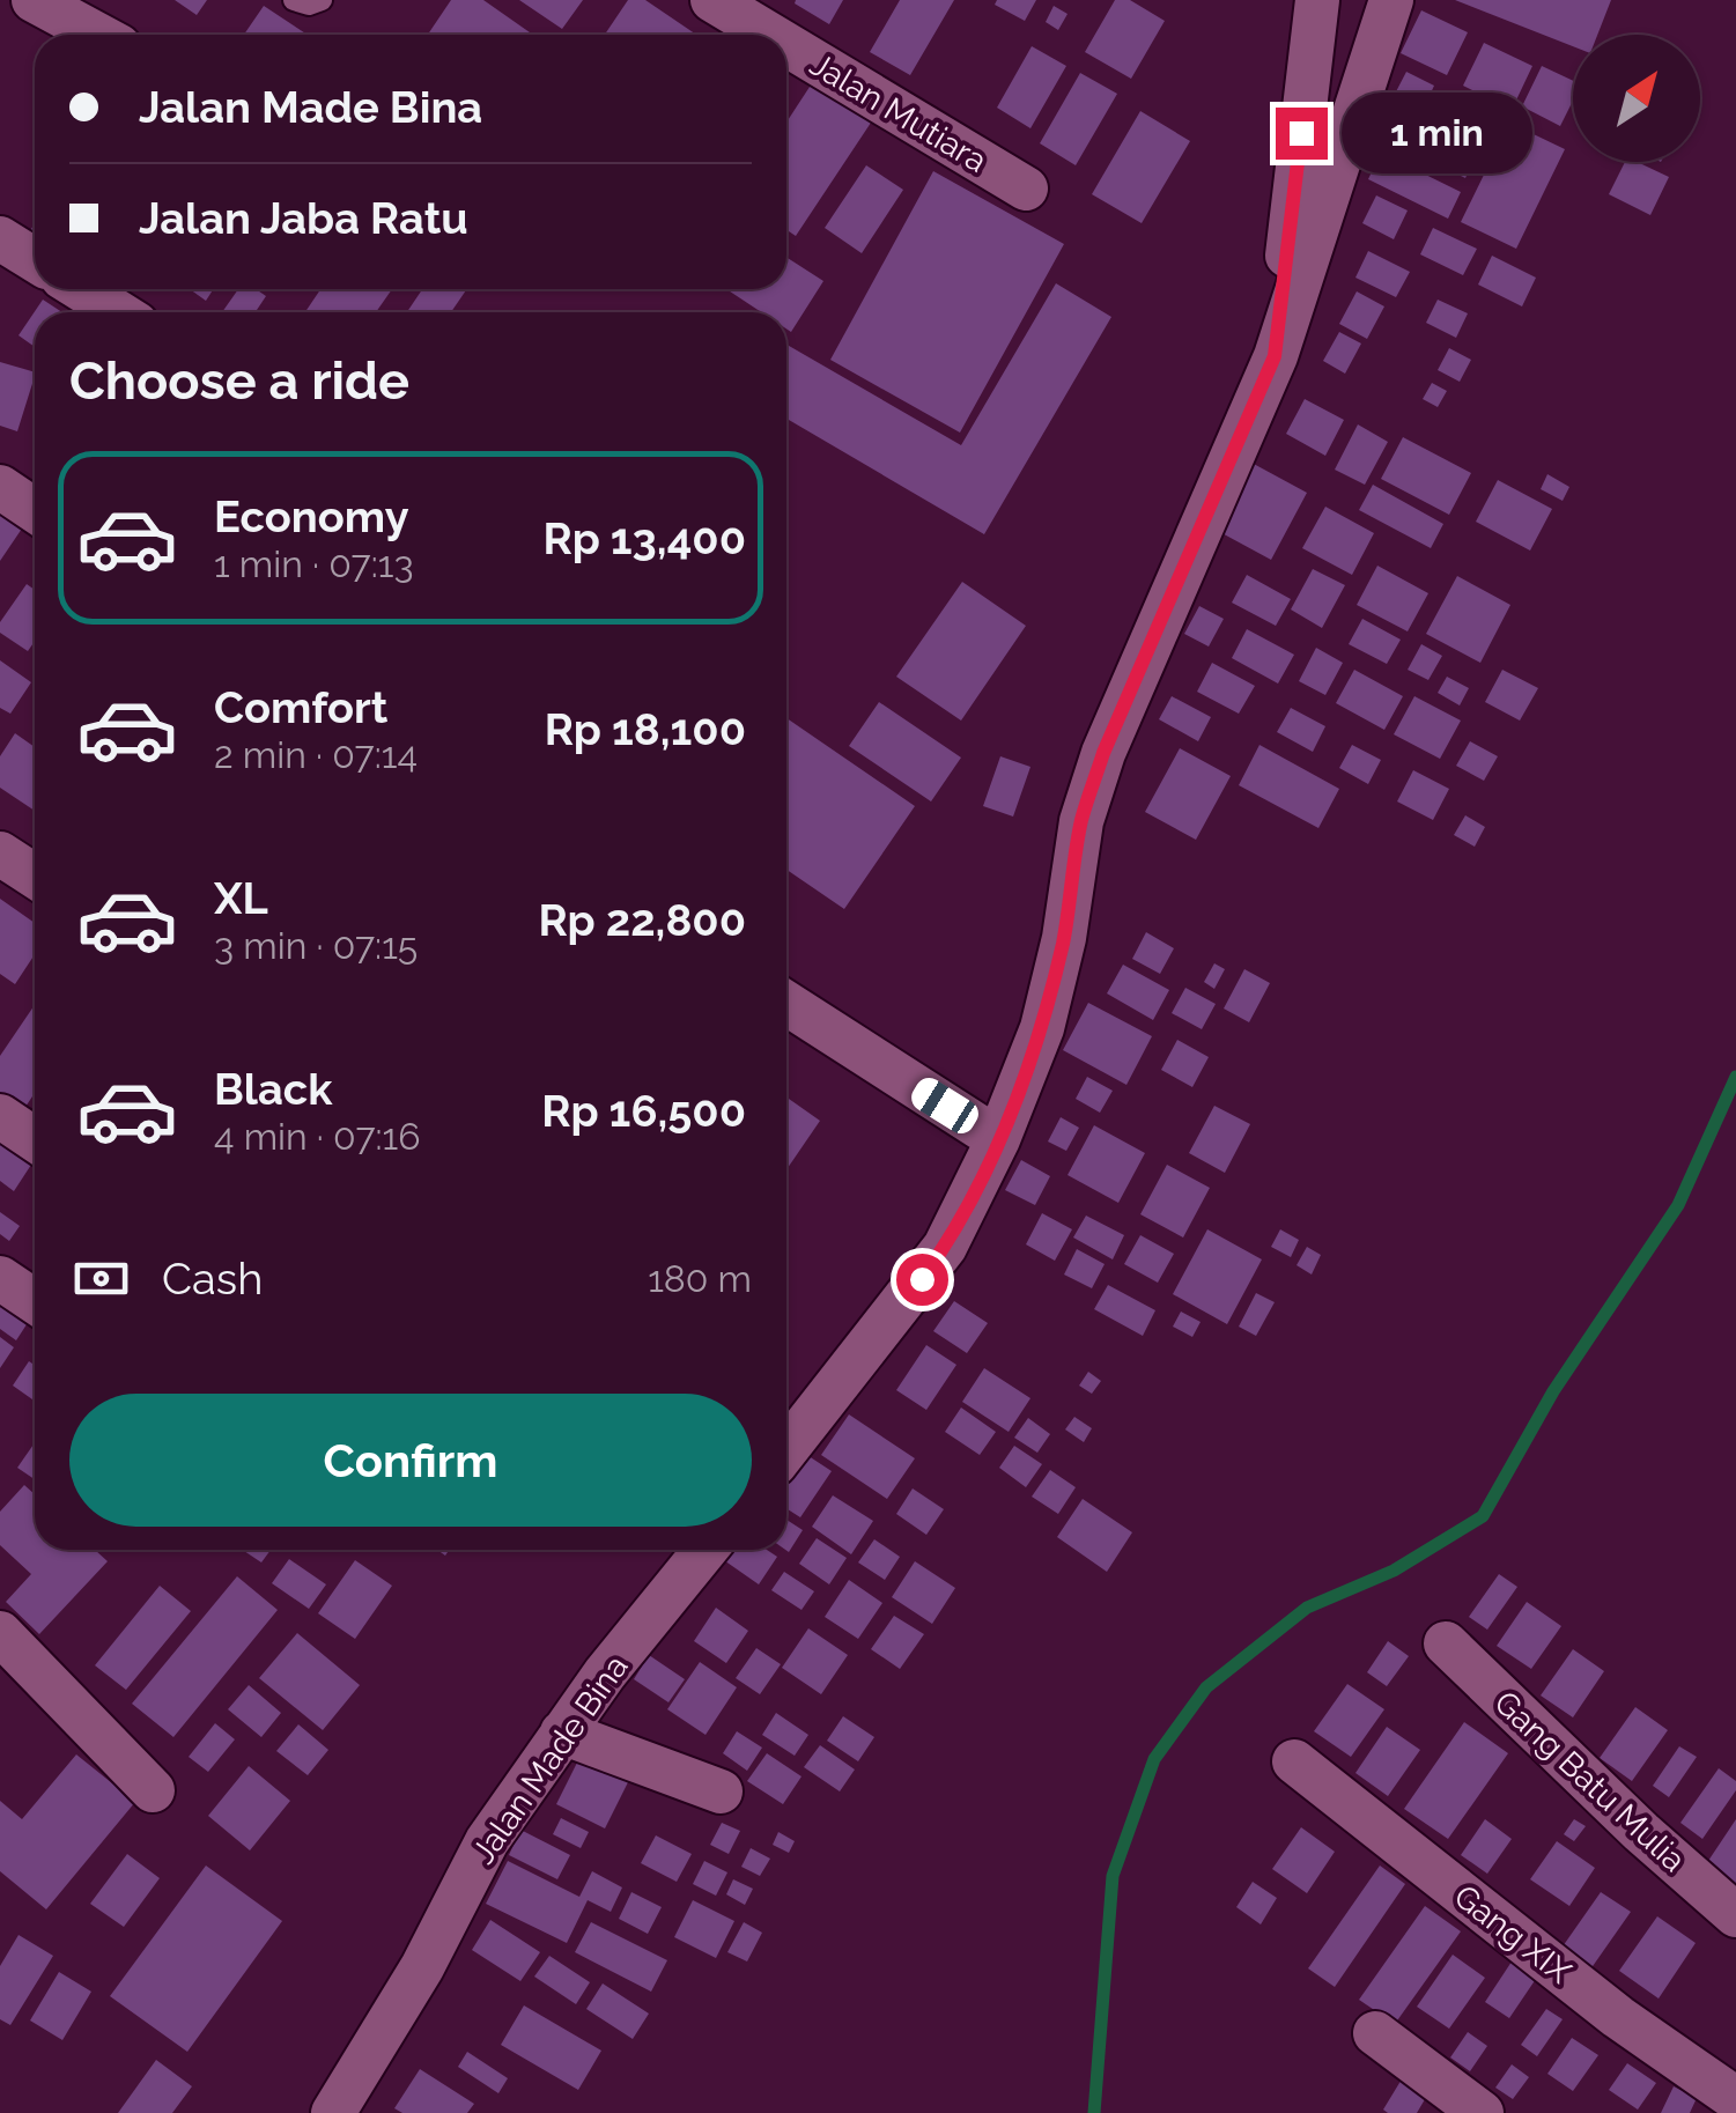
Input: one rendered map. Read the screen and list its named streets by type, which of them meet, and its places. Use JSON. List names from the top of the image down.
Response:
{
  "streets": {
    "street": [
      "Jalan Mutiara",
      "Jalan Made Bina",
      "Gang Batu Mulia",
      "Gang XIX"
    ]
  },
  "north": "top right",
  "page": {
    "banner": ["Jalan Made Bina", "Jalan Jaba Ratu"],
    "bubble": "1 min",
    "heading": "Choose a ride",
    "list": [
      {
        "name": "Economy",
        "note": "1 min · 07:13",
        "value": "Rp 13,400"
      },
      {
        "name": "Comfort",
        "note": "2 min · 07:14",
        "value": "Rp 18,100"
      },
      {
        "name": "XL",
        "note": "3 min · 07:15",
        "value": "Rp 22,800"
      },
      {
        "name": "Black",
        "note": "4 min · 07:16",
        "value": "Rp 16,500"
      }
    ],
    "pay": ["Cash", "180 m"],
    "buttons": "Confirm"
  }
}
